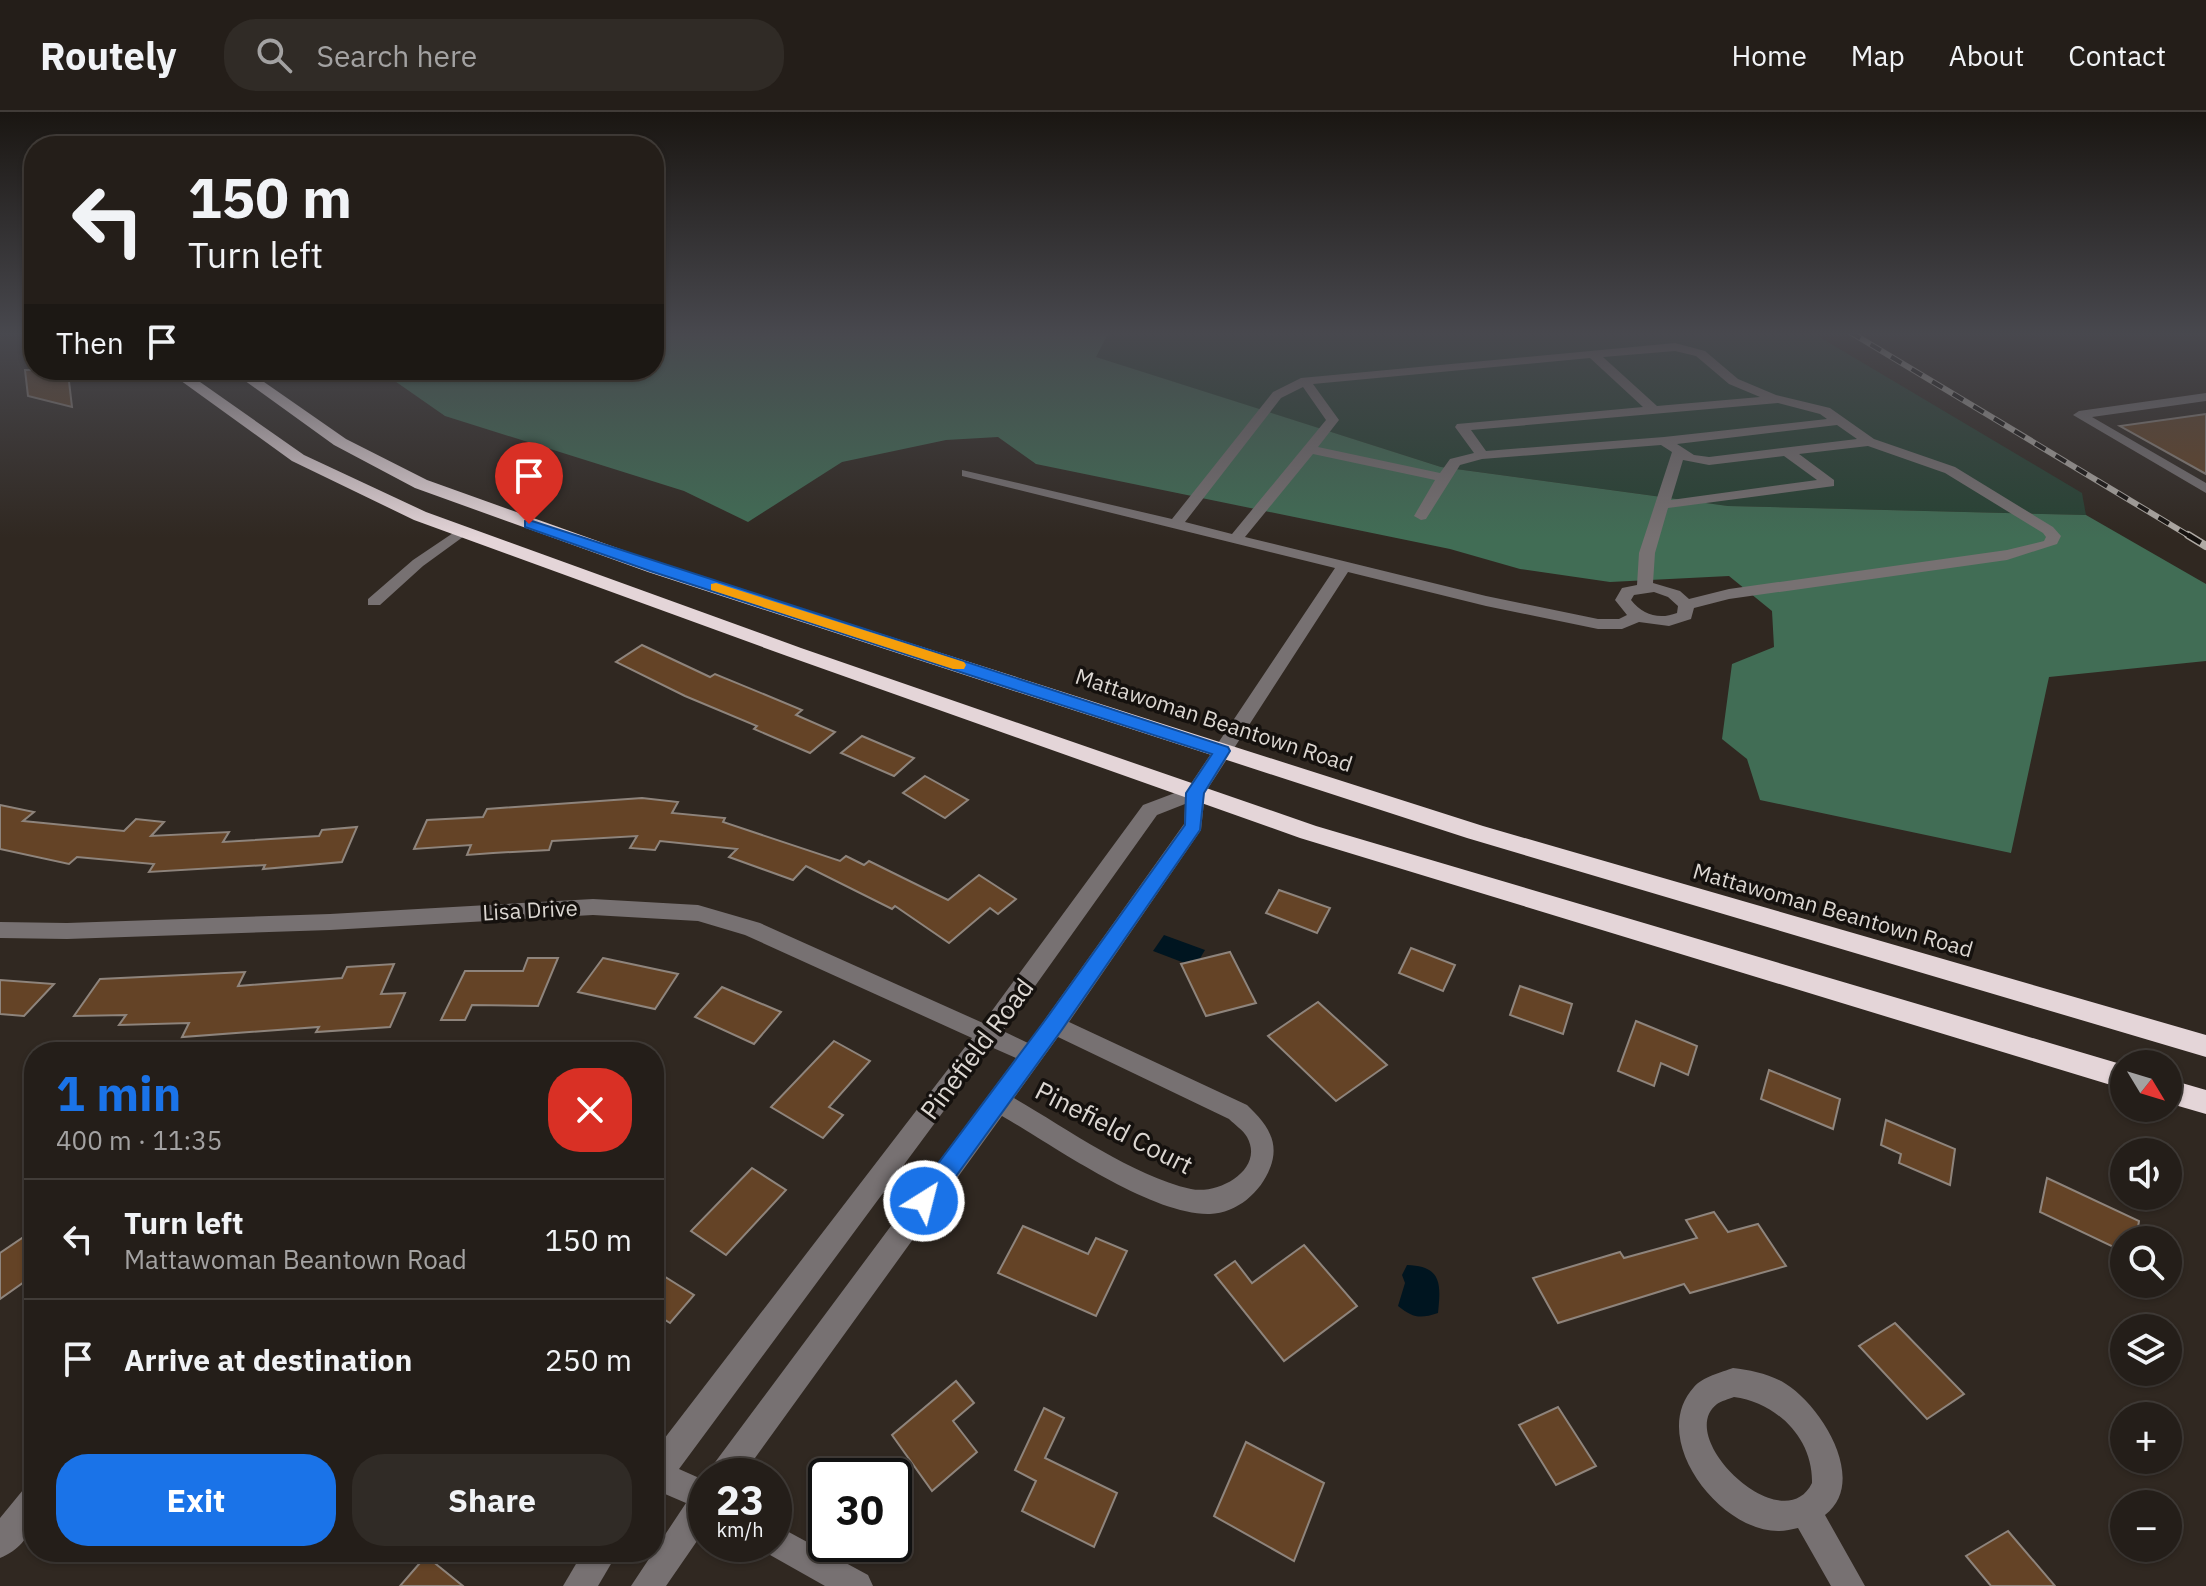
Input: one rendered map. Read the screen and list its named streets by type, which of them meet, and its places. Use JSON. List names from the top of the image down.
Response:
{
  "streets": {
    "highway": ["Mattawoman Beantown Road"],
    "street": ["Lisa Drive", "Pinefield Road", "Pinefield Court"]
  },
  "crossings": [
    ["Mattawoman Beantown Road", "Pinefield Road"],
    ["Lisa Drive", "Pinefield Road"],
    ["Pinefield Road", "Pinefield Court"]
  ],
  "north": "bottom right",
  "page": {
    "header": "Routely",
    "search": "Search here",
    "nav": [
      "Home",
      "Map",
      "About",
      "Contact"
    ],
    "turn": ["150 m", "Turn left"],
    "then": "Then",
    "heading": ["1 min", "400 m · 11:35"],
    "map_buttons": ["+", "−"],
    "list": [
      {
        "name": "Turn left",
        "note": "Mattawoman Beantown Road",
        "value": "150 m"
      },
      {
        "name": "Arrive at destination",
        "value": "250 m"
      }
    ],
    "buttons": ["Exit", "Share"],
    "speed": "23 km/h",
    "limit": "30"
  }
}
